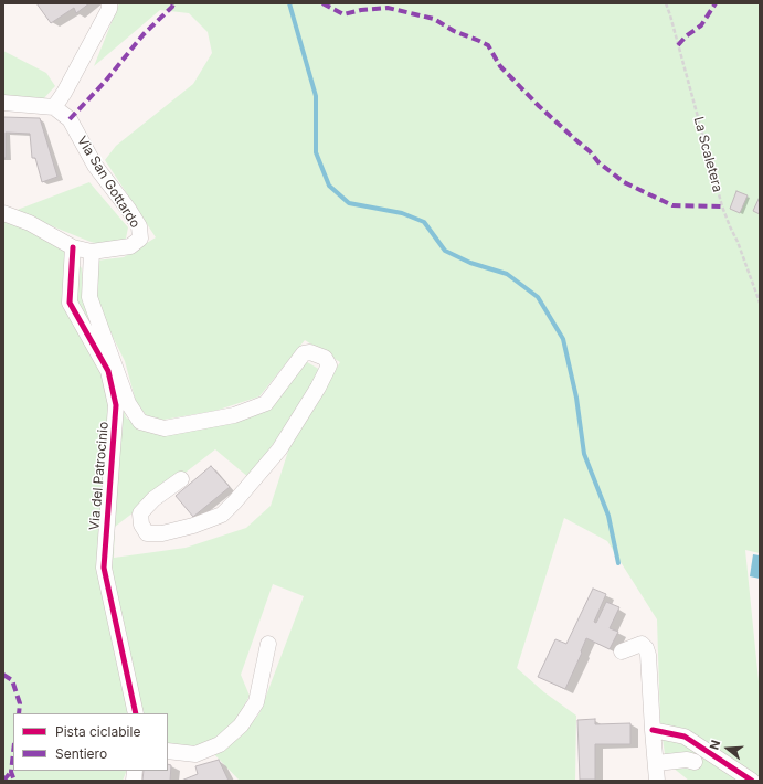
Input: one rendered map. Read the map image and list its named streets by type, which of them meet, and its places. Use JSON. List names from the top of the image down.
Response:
{
  "streets": {
    "street": ["Via San Gottardo", "Via del Patrocinio"],
    "path": ["La Scaletera"]
  },
  "crossings": [
    ["Via San Gottardo", "Via del Patrocinio"]
  ],
  "legend": ["Pista ciclabile", "Sentiero"],
  "north": "left"
}
